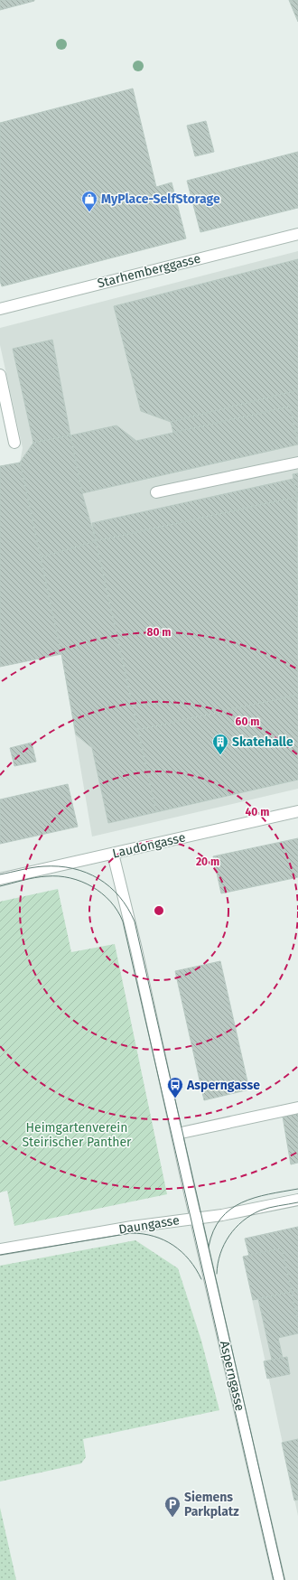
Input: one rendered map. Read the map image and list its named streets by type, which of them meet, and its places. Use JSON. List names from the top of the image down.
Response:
{
  "streets": {
    "street": [
      "Starhemberggasse",
      "Laudongasse",
      "Daungasse",
      "Asperngasse"
    ]
  },
  "crossings": [
    ["Laudongasse", "Asperngasse"],
    ["Daungasse", "Asperngasse"]
  ],
  "parks": ["Heimgartenverein Steirischer Panther"],
  "places": {
    "shop": ["MyPlace-SelfStorage"],
    "building": ["Skatehalle"],
    "bus stop": ["Asperngasse"],
    "parking": ["Siemens Parkplatz"]
  },
  "rings": [
    "80 m",
    "60 m",
    "40 m",
    "20 m"
  ]
}
